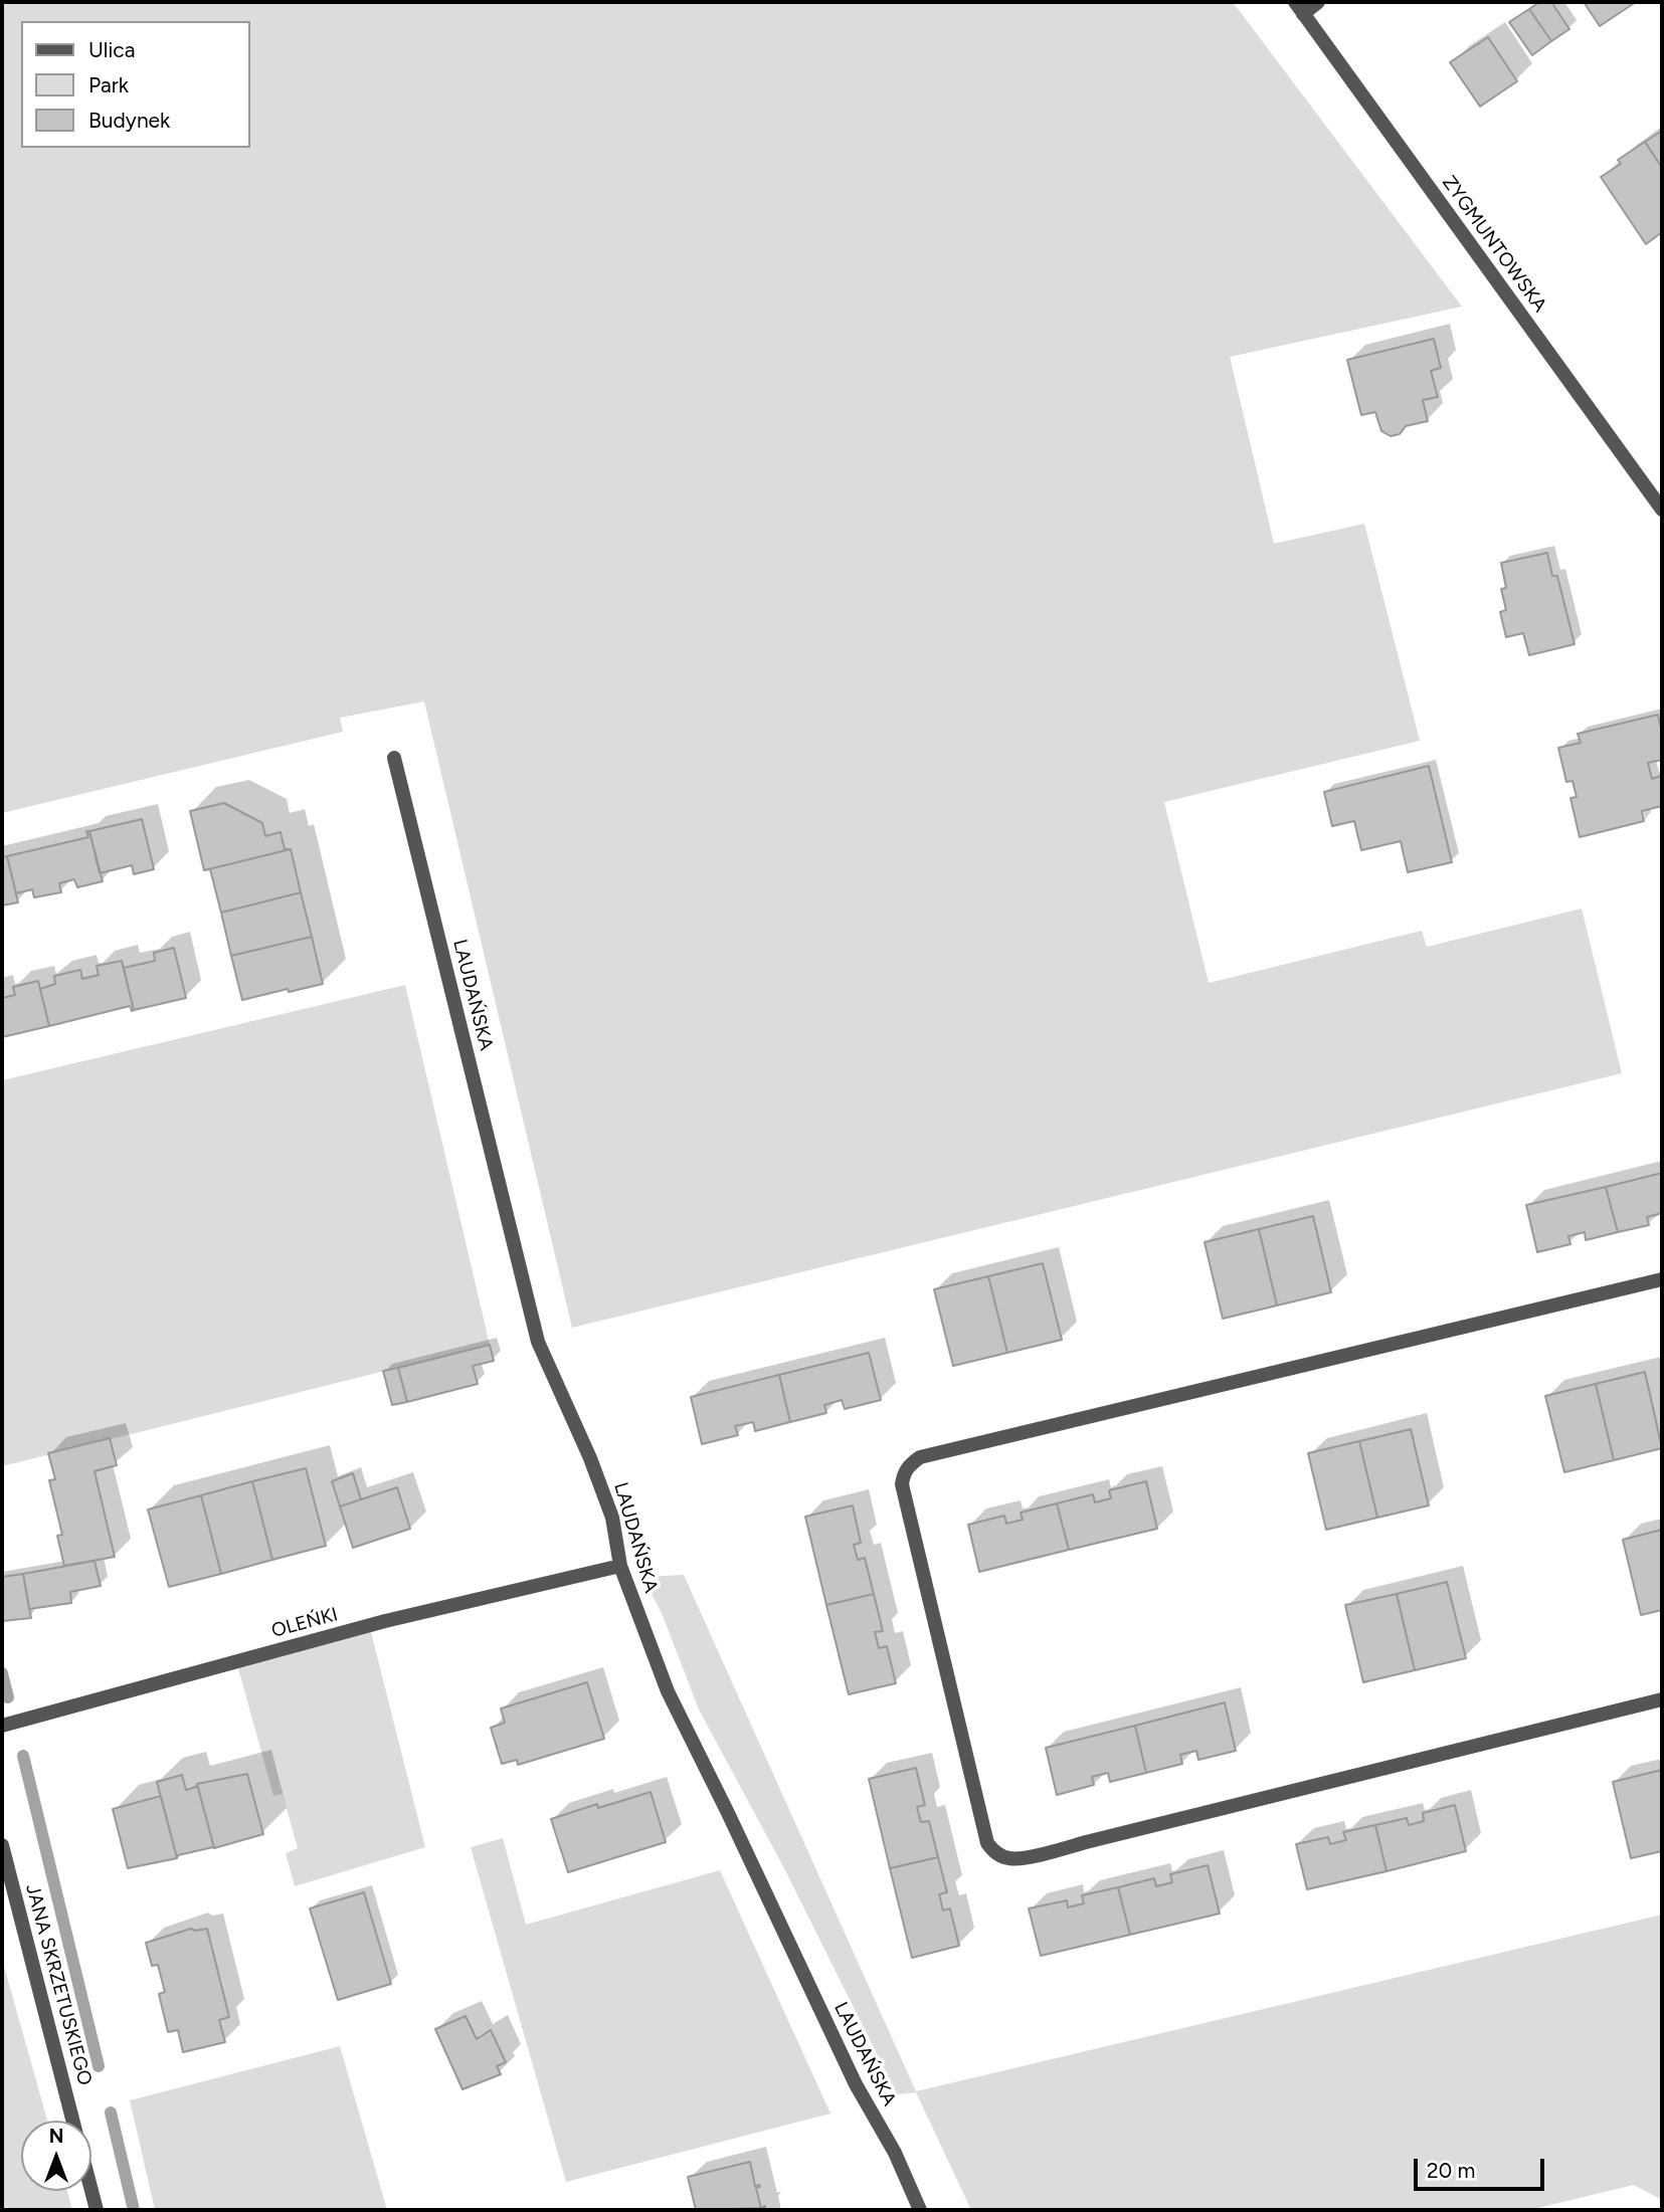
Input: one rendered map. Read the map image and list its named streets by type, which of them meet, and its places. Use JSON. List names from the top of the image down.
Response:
{
  "streets": {
    "street": [
      "ZYGMUNTOWSKA",
      "LAUDAŃSKA",
      "OLEŃKI",
      "JANA SKRZETUSKIEGO"
    ]
  },
  "crossings": [
    ["LAUDAŃSKA", "OLEŃKI"]
  ],
  "legend": ["Ulica", "Park", "Budynek"],
  "scale_bar": "20 m",
  "north": "top"
}
